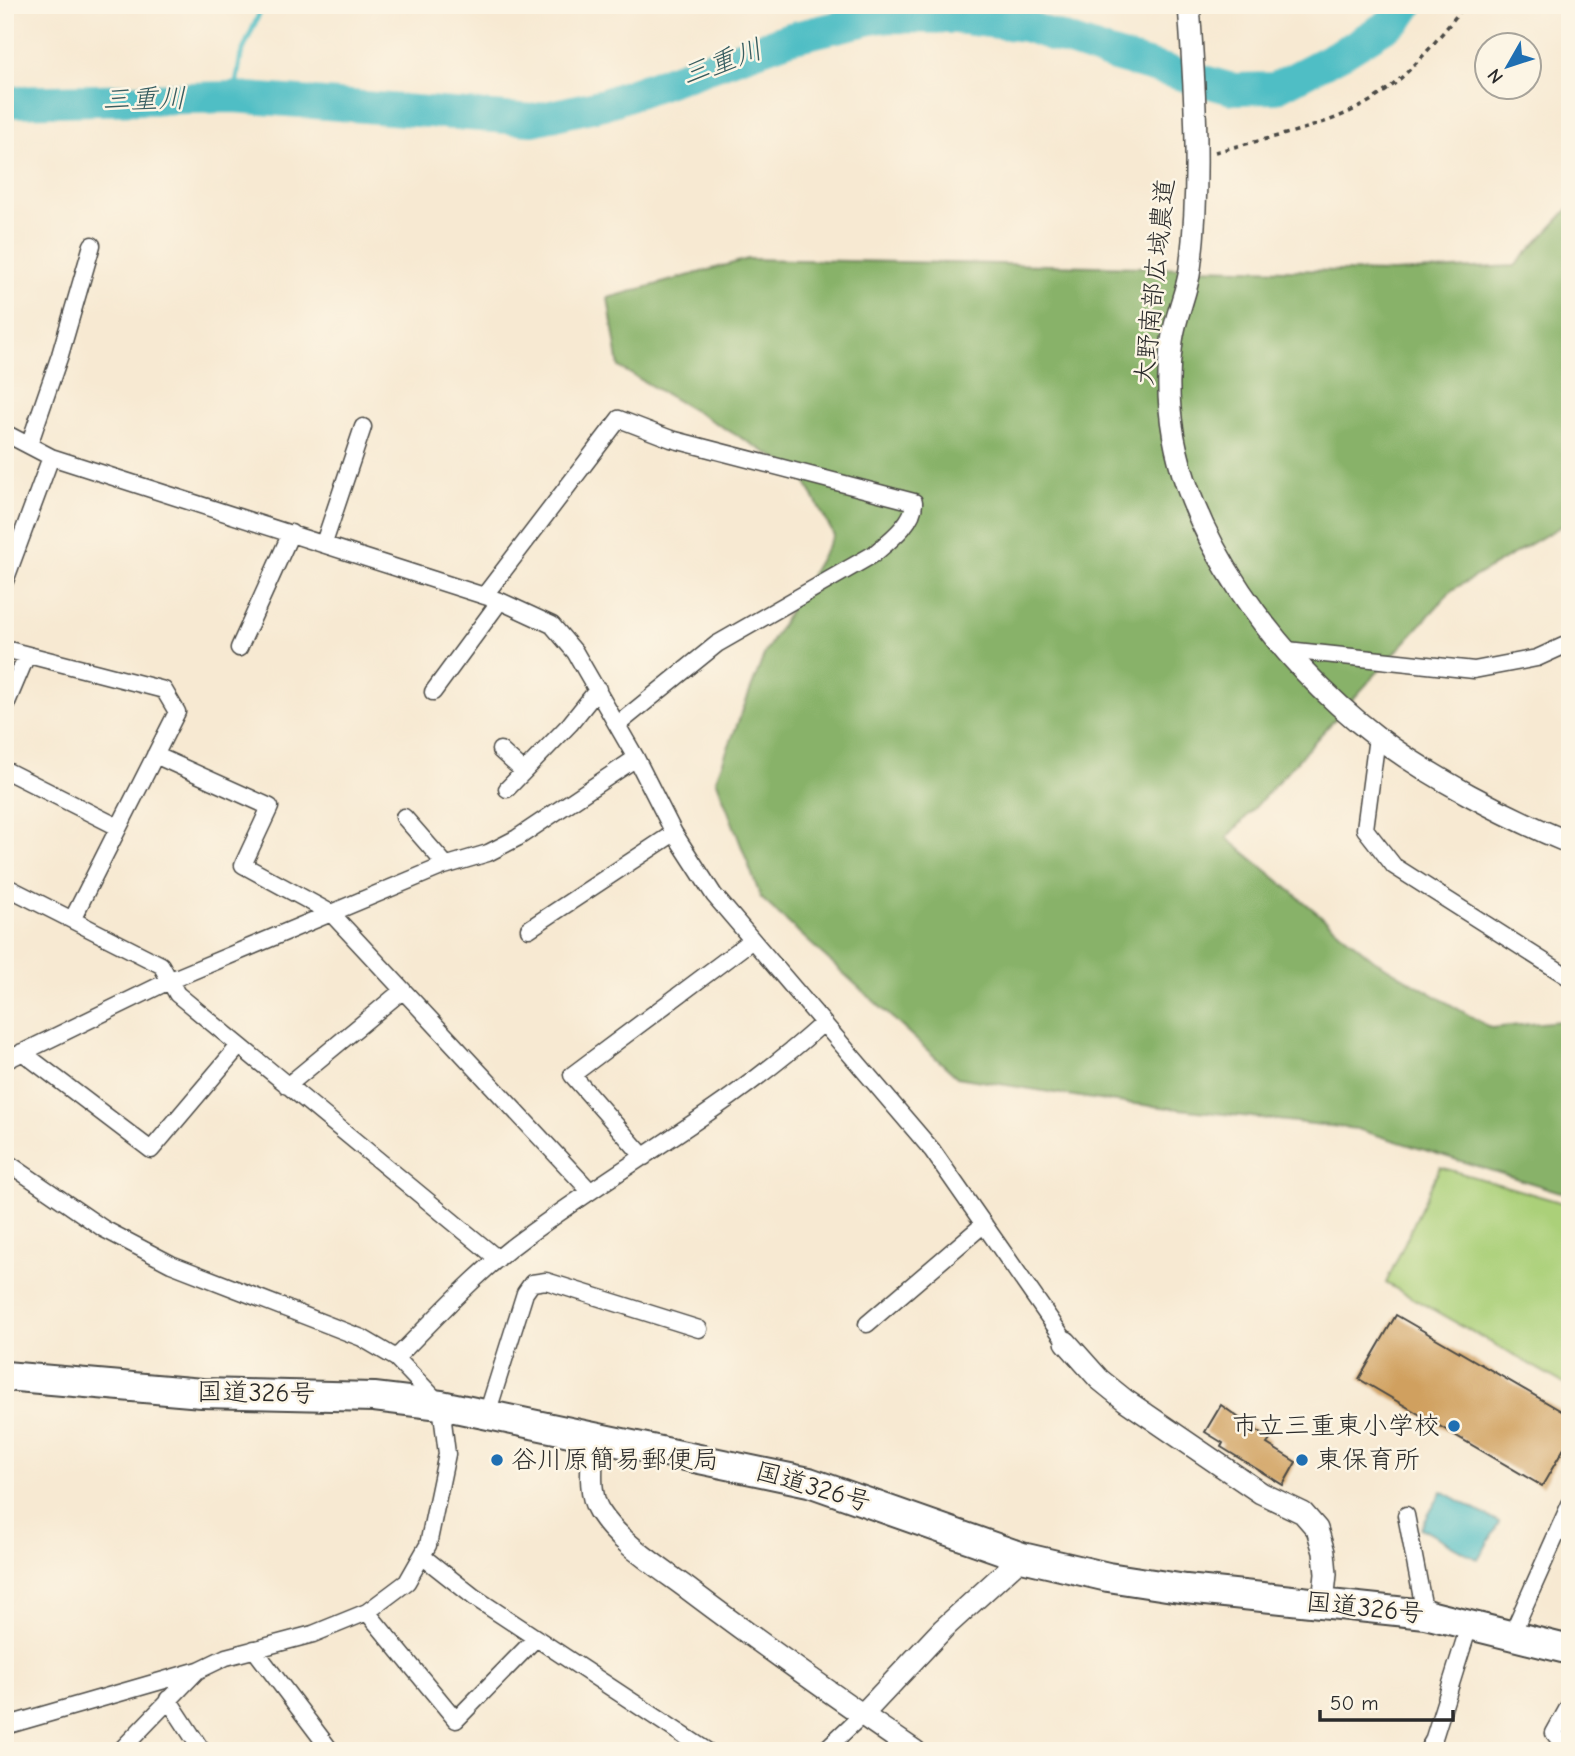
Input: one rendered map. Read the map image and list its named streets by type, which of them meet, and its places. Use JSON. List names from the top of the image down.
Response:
{
  "streets": {
    "highway": ["国道326号"],
    "street": ["大野南部広域農道"]
  },
  "water": ["三重川"],
  "places": ["市立三重東小学校", "谷川原簡易郵便局", "東保育所"],
  "scale_bar": "50 m",
  "north": "bottom left"
}
